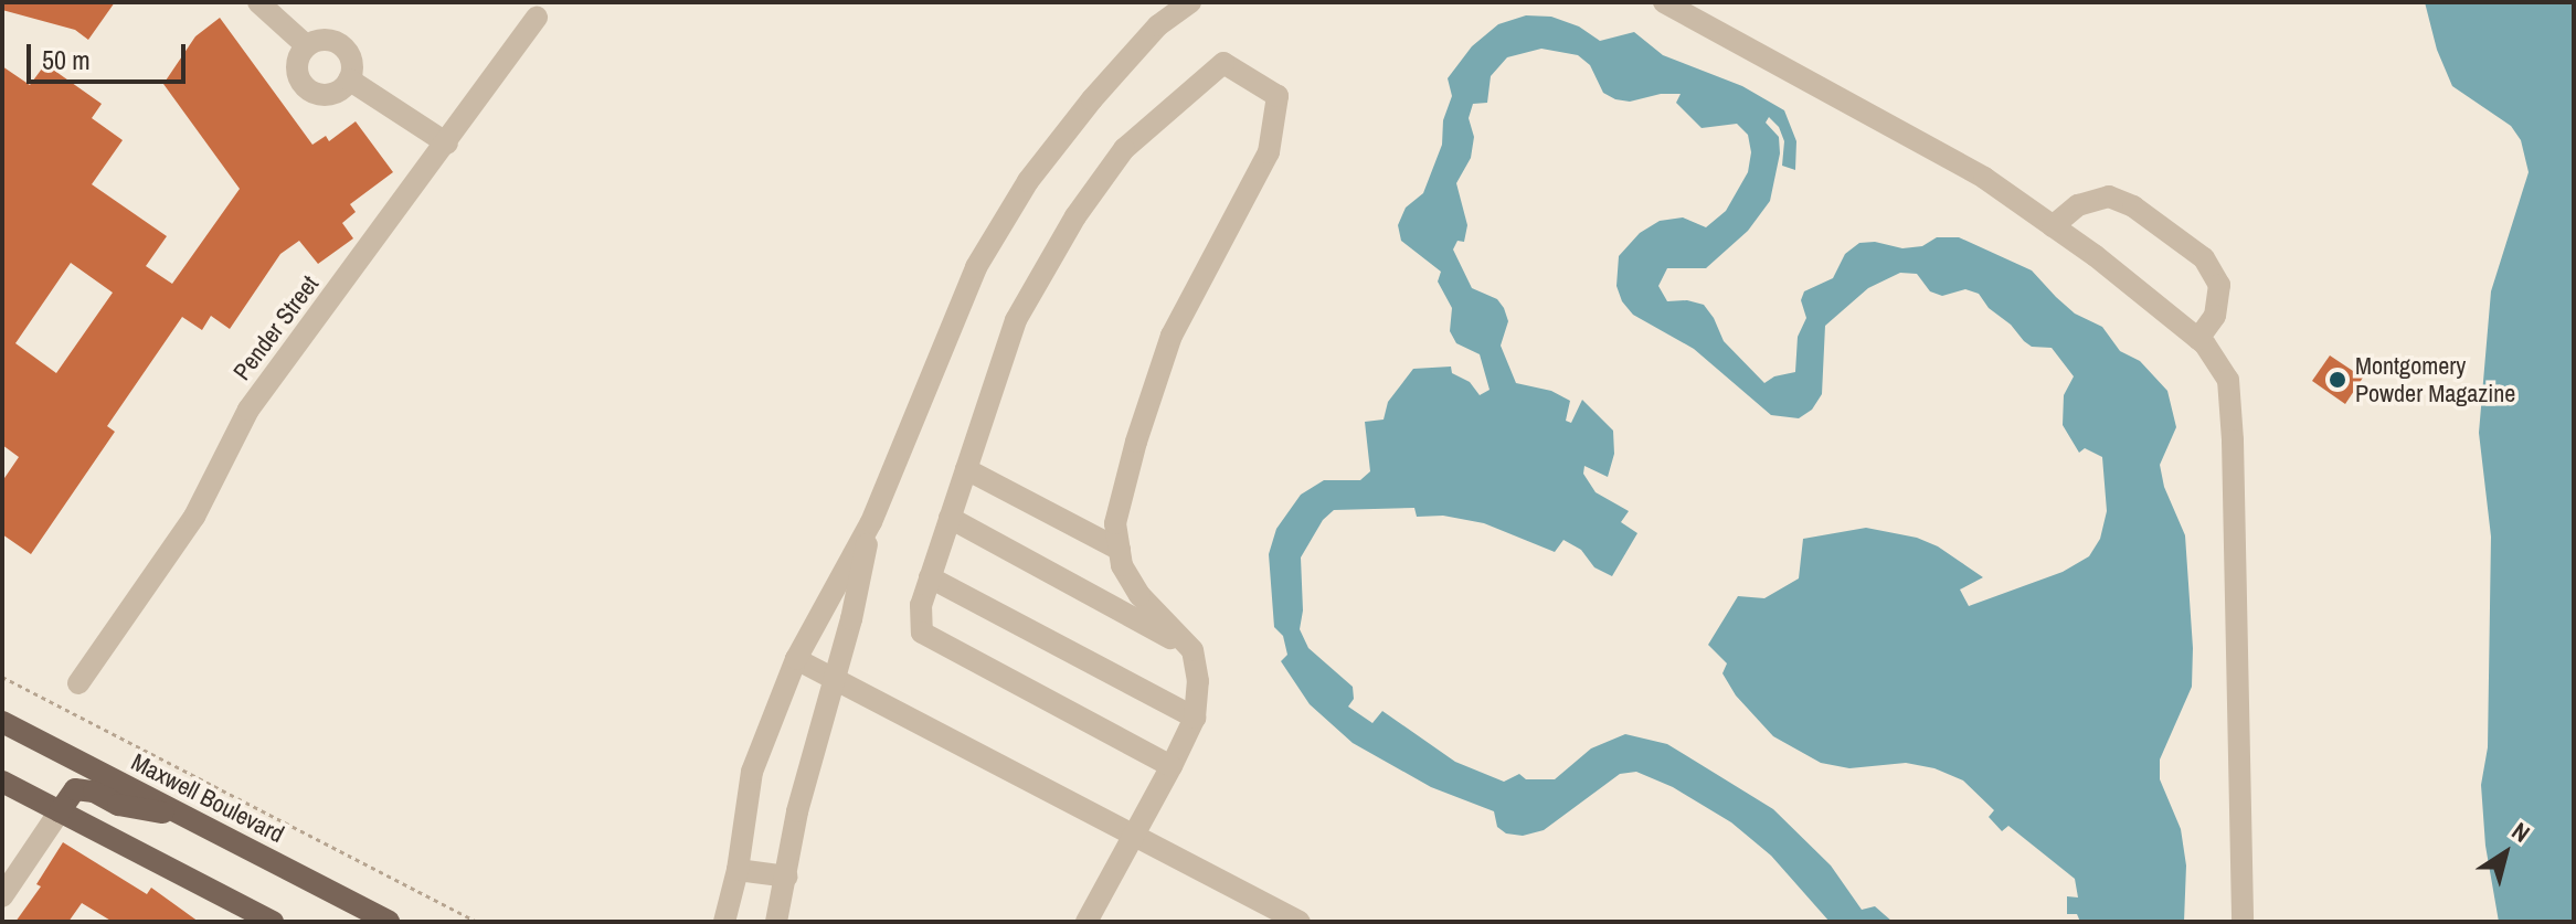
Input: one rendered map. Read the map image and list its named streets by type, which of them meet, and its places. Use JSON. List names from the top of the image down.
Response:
{
  "streets": {
    "main road": ["Maxwell Boulevard"],
    "street": ["Pender Street"]
  },
  "places": ["Montgomery Powder Magazine"],
  "scale_bar": "50 m",
  "north": "top right"
}
